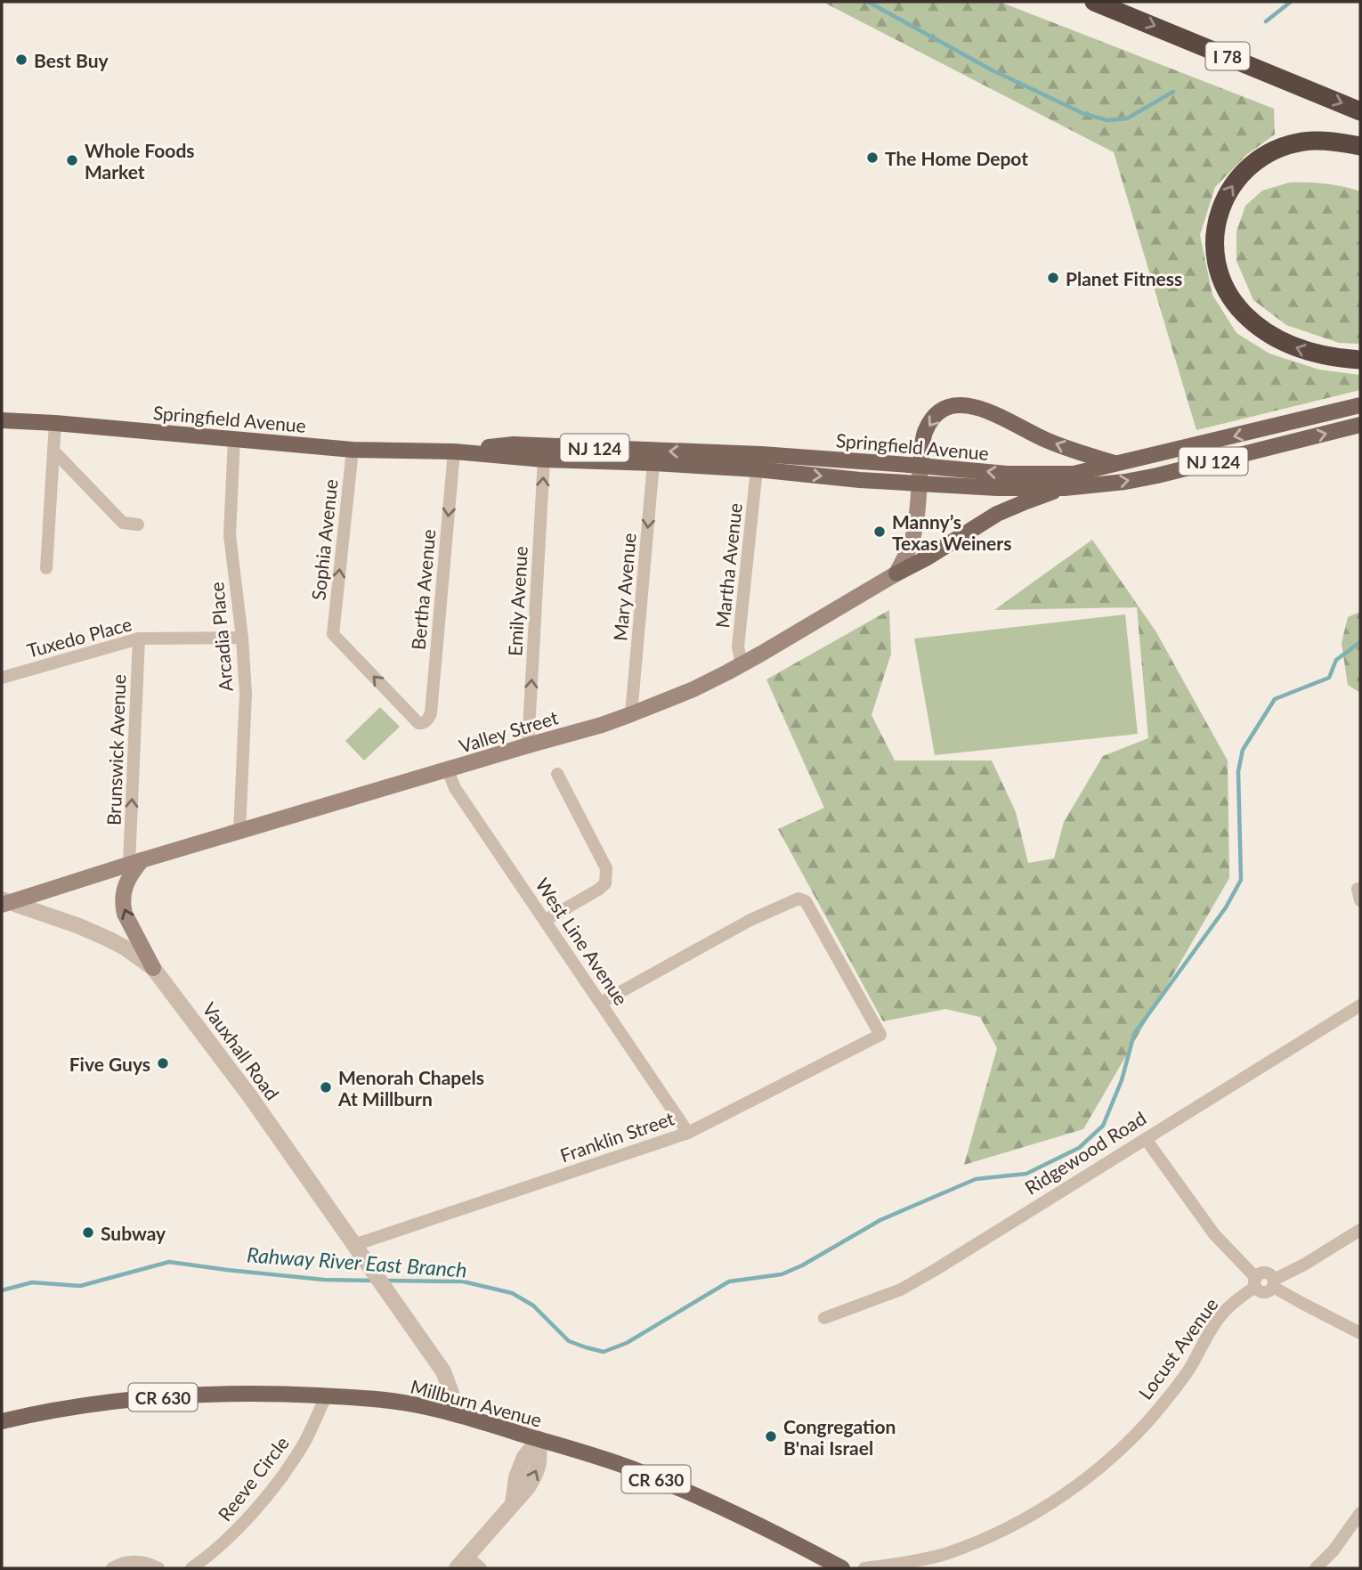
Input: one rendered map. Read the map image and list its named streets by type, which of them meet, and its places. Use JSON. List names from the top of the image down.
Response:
{
  "streets": {
    "highway": ["I 78"],
    "main road": [
      "Springfield Avenue",
      "NJ 124",
      "Valley Street",
      "CR 630",
      "Millburn Avenue"
    ],
    "street": [
      "Sophia Avenue",
      "Martha Avenue",
      "Mary Avenue",
      "Bertha Avenue",
      "Emily Avenue",
      "Tuxedo Place",
      "Arcadia Place",
      "Brunswick Avenue",
      "West Line Avenue",
      "Vauxhall Road",
      "Franklin Street",
      "Ridgewood Road",
      "Locust Avenue",
      "Reeve Circle"
    ]
  },
  "crossings": [
    ["Springfield Avenue", "Sophia Avenue"],
    ["Springfield Avenue", "Martha Avenue"],
    ["Springfield Avenue", "Mary Avenue"],
    ["Springfield Avenue", "Bertha Avenue"],
    ["Springfield Avenue", "Emily Avenue"],
    ["Springfield Avenue", "Arcadia Place"],
    ["Sophia Avenue", "Bertha Avenue"],
    ["Martha Avenue", "Valley Street"],
    ["Mary Avenue", "Valley Street"],
    ["Emily Avenue", "Valley Street"],
    ["Tuxedo Place", "Arcadia Place"],
    ["Tuxedo Place", "Brunswick Avenue"],
    ["Arcadia Place", "Valley Street"],
    ["Valley Street", "Brunswick Avenue"],
    ["Valley Street", "West Line Avenue"],
    ["Valley Street", "Vauxhall Road"],
    ["West Line Avenue", "Franklin Street"],
    ["Vauxhall Road", "Franklin Street"],
    ["Vauxhall Road", "Millburn Avenue"],
    ["Millburn Avenue", "Reeve Circle"]
  ],
  "one_way": [
    "Sophia Avenue",
    "Mary Avenue",
    "Bertha Avenue",
    "Emily Avenue",
    "Brunswick Avenue"
  ],
  "water": ["Rahway River East Branch"],
  "places": [
    "Best Buy",
    "The Home Depot",
    "Whole Foods Market",
    "Planet Fitness",
    "Manny’s Texas Weiners",
    "Five Guys",
    "Menorah Chapels At Millburn",
    "Subway",
    "Congregation B'nai Israel"
  ]
}
